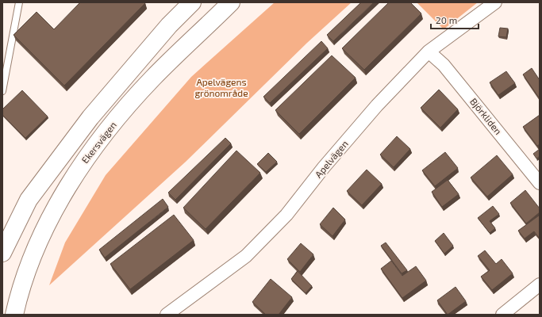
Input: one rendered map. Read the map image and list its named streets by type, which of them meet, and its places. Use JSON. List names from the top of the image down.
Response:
{
  "streets": {
    "main road": ["Ekersvägen"],
    "street": ["Björkliden", "Apelvägen"]
  },
  "crossings": [
    ["Björkliden", "Apelvägen"]
  ],
  "parks": ["Apelvägens grönområde"],
  "scale_bar": "20 m"
}
